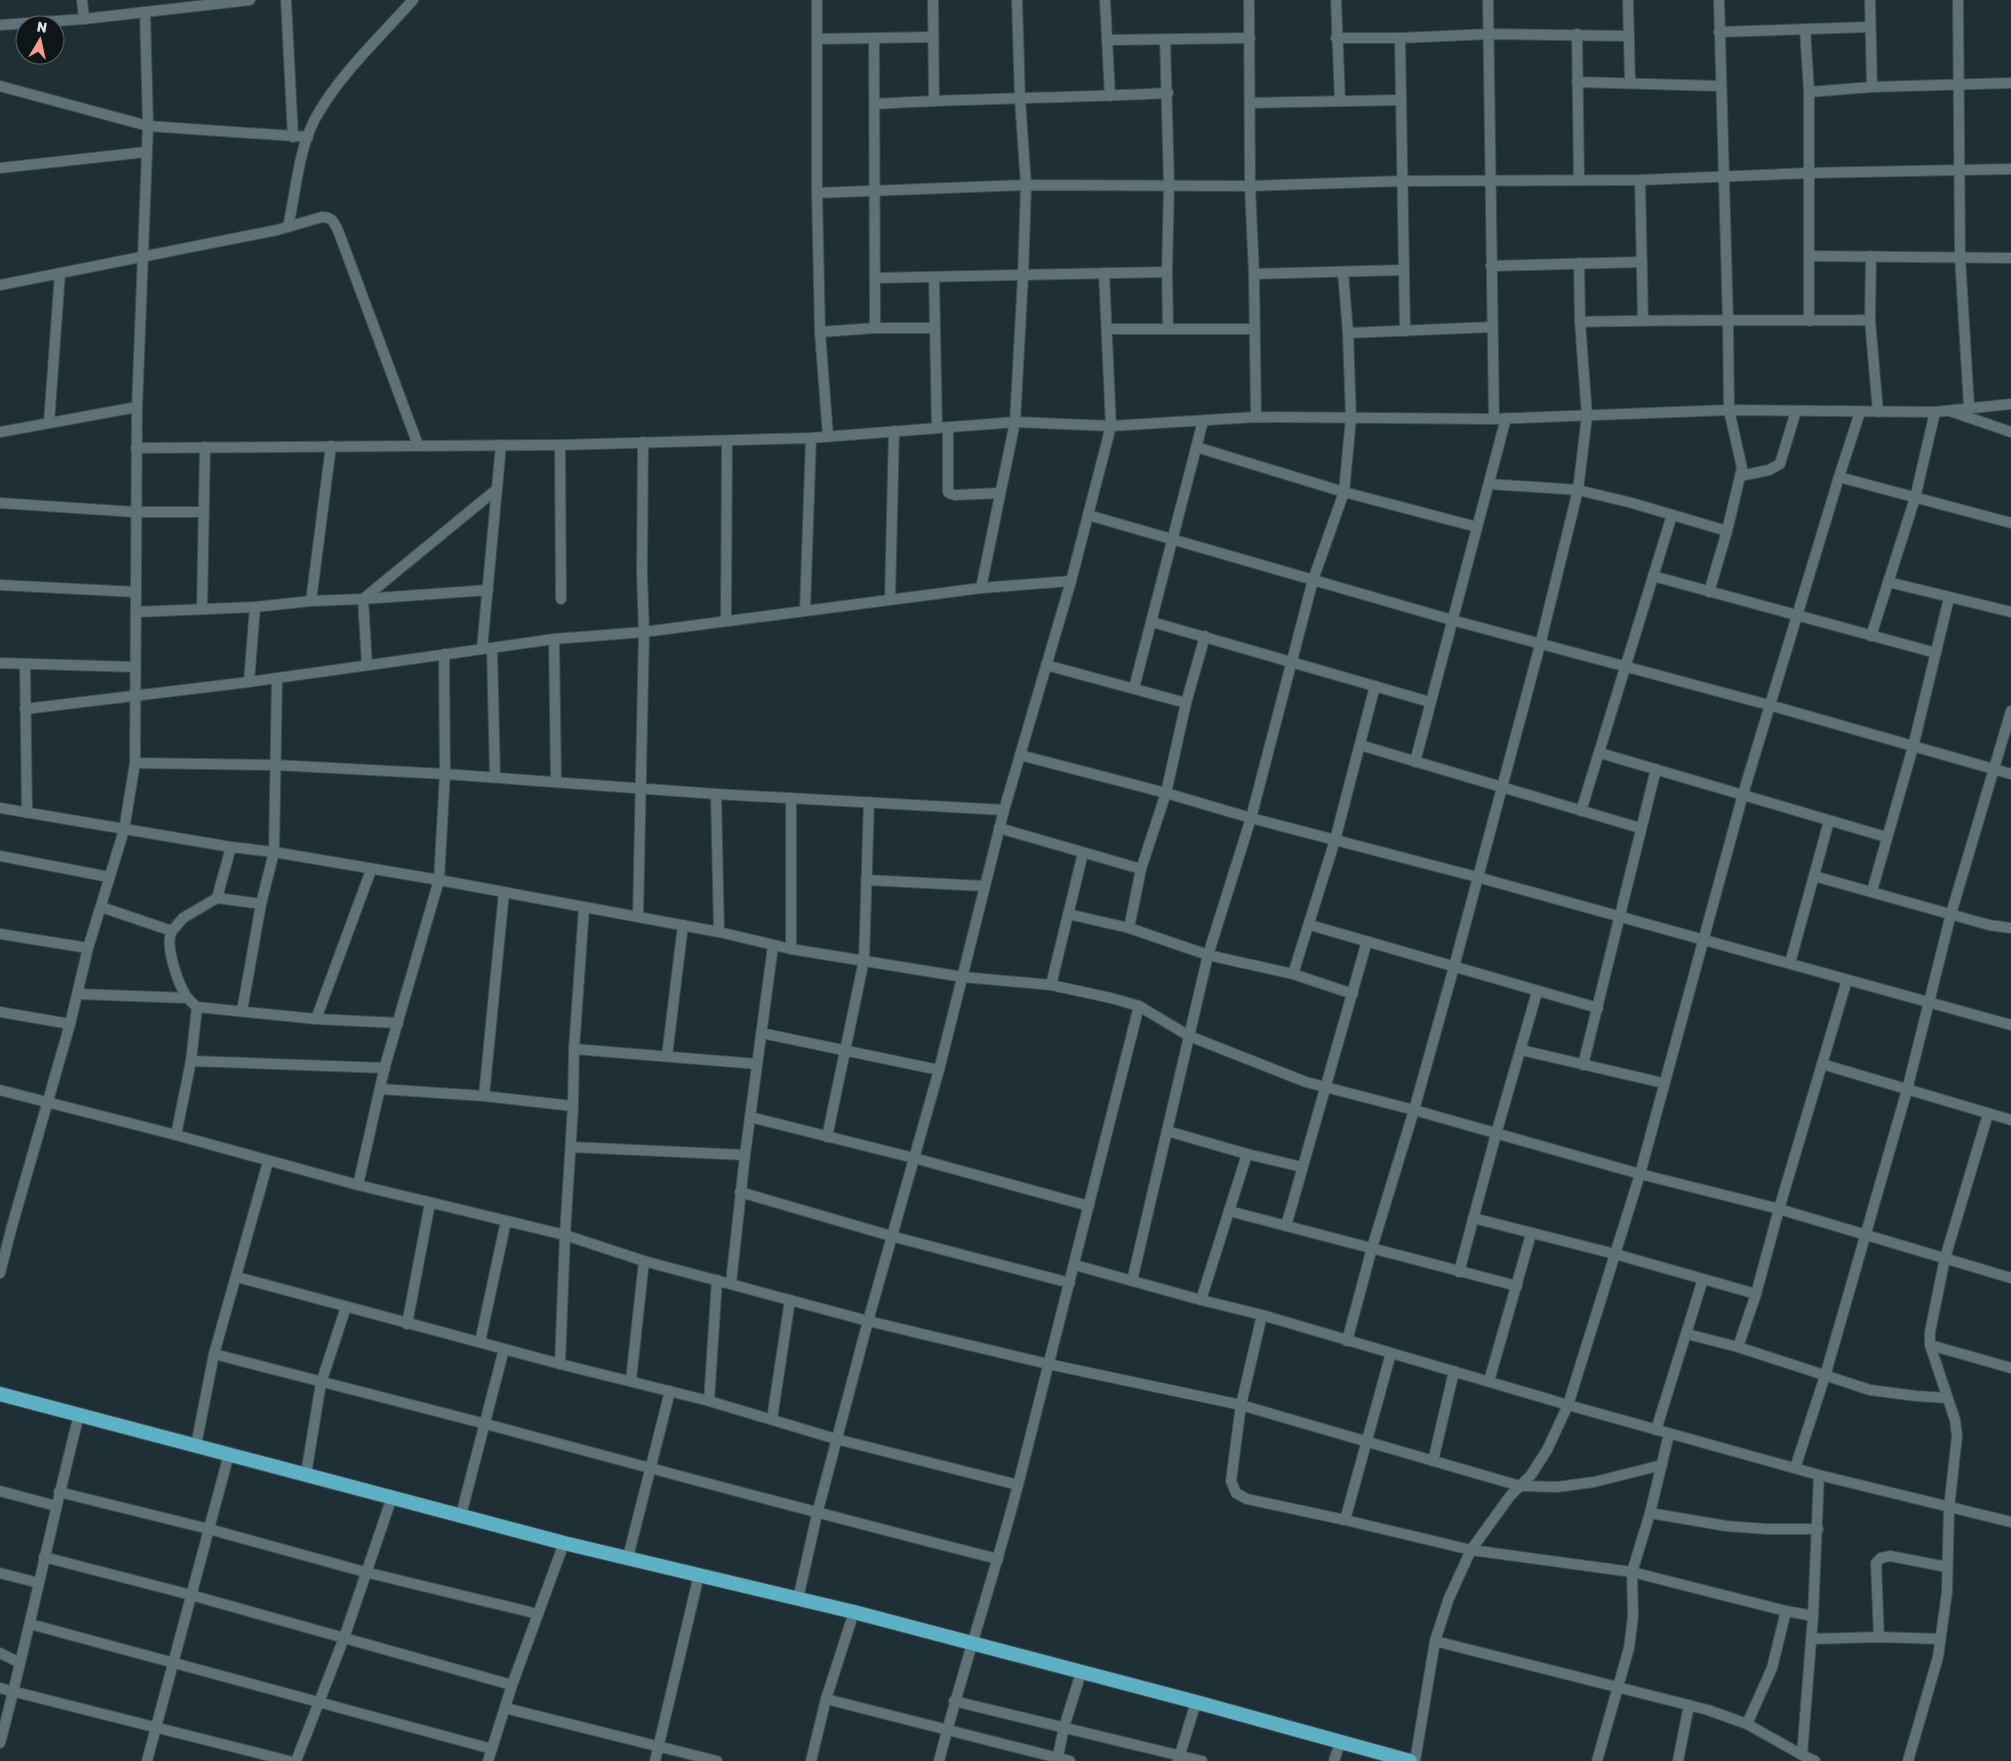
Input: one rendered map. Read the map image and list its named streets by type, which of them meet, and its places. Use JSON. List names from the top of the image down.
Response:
{
  "north": "top"
}
